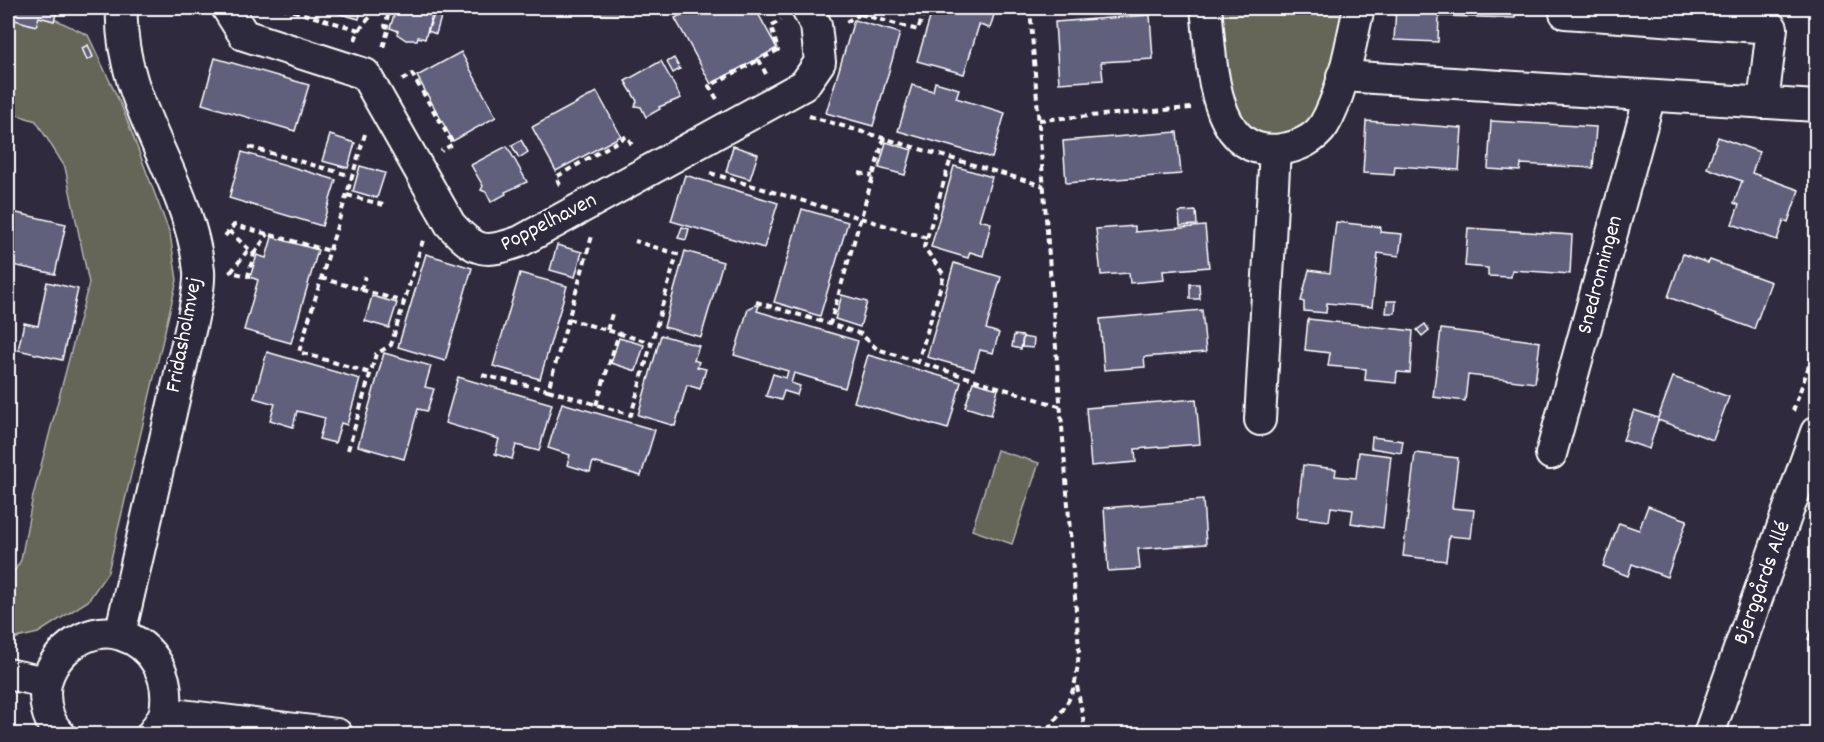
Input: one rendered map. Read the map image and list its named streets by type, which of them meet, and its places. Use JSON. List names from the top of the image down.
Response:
{
  "streets": {
    "street": [
      "Poppelhaven",
      "Snedronningen",
      "Fridasholmvej",
      "Bjerggårds Allé"
    ]
  }
}
